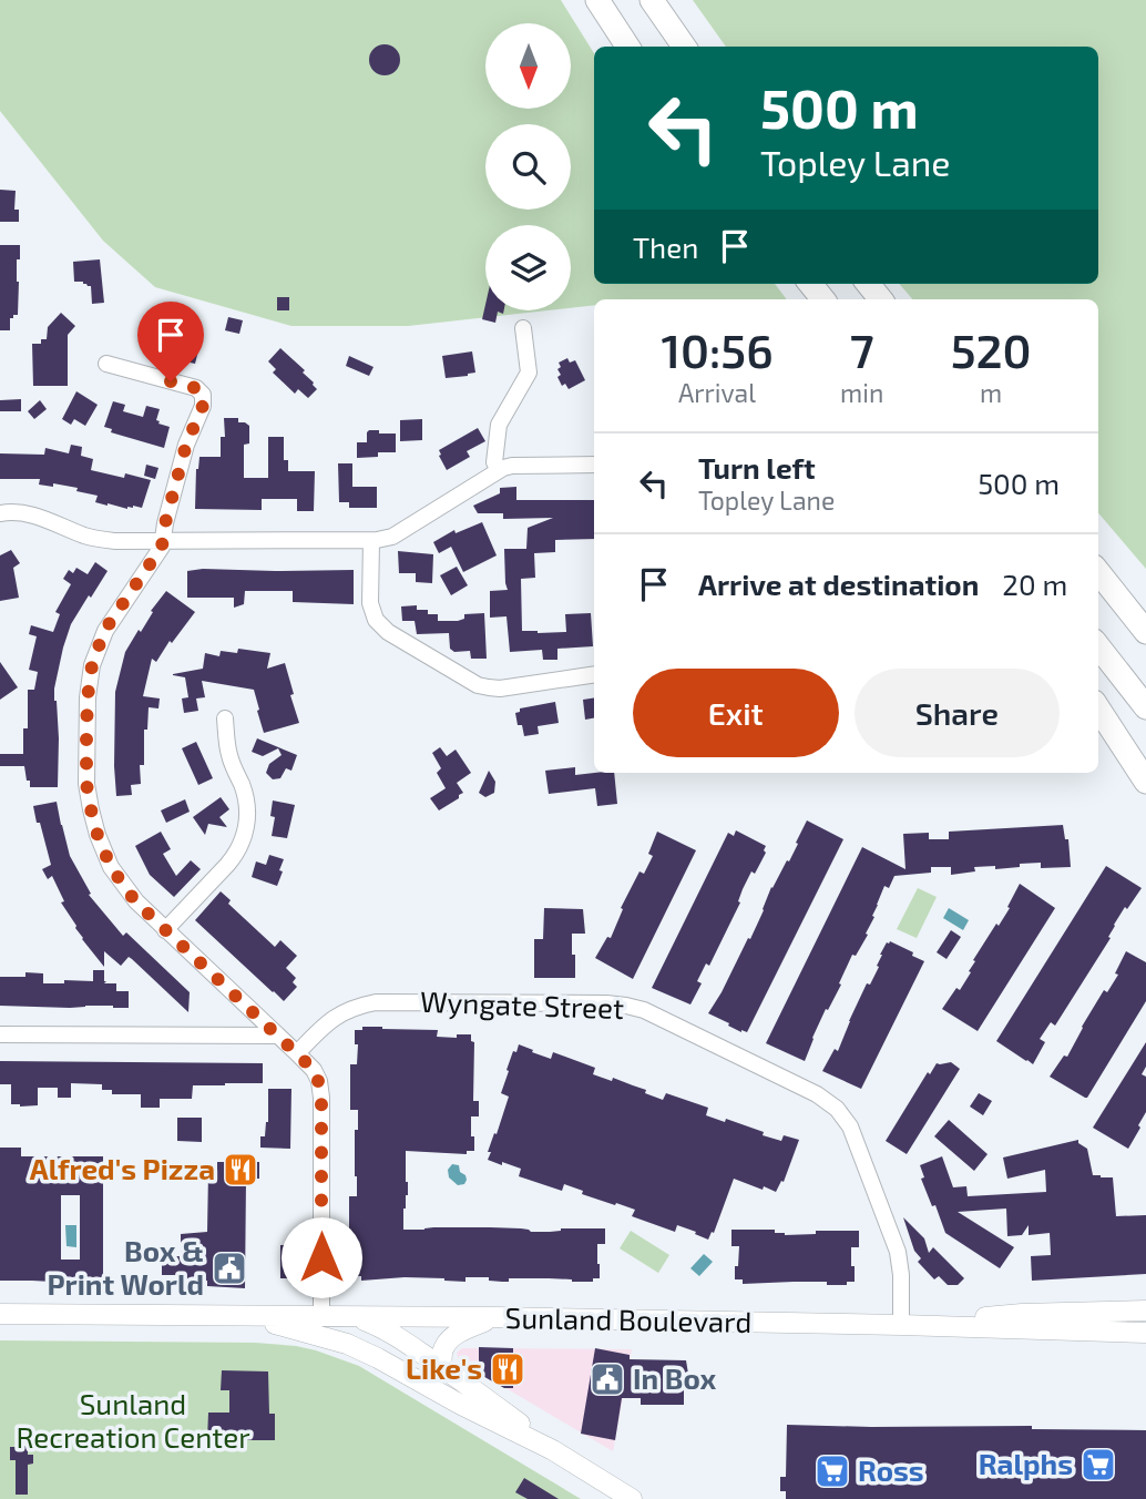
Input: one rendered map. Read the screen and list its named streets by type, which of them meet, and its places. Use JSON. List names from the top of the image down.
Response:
{
  "streets": {
    "main road": ["Sunland Boulevard"],
    "street": ["Wyngate Street"]
  },
  "crossings": [
    ["Wyngate Street", "Sunland Boulevard"]
  ],
  "parks": ["Sunland Recreation Center"],
  "places": {
    "restaurant": ["Alfred's Pizza", "Like's"],
    "public building": ["Box & Print World", "In Box"],
    "supermarket": ["Ralphs", "Ross"]
  },
  "north": "bottom",
  "page": {
    "turn": ["500 m", "Topley Lane"],
    "then": "Then",
    "eta": [
      "10:56",
      "Arrival",
      "7",
      "min",
      "520",
      "m"
    ],
    "list": [
      {
        "name": "Turn left",
        "note": "Topley Lane",
        "value": "500 m"
      },
      {
        "name": "Arrive at destination",
        "value": "20 m"
      }
    ],
    "buttons": ["Exit", "Share"]
  }
}
